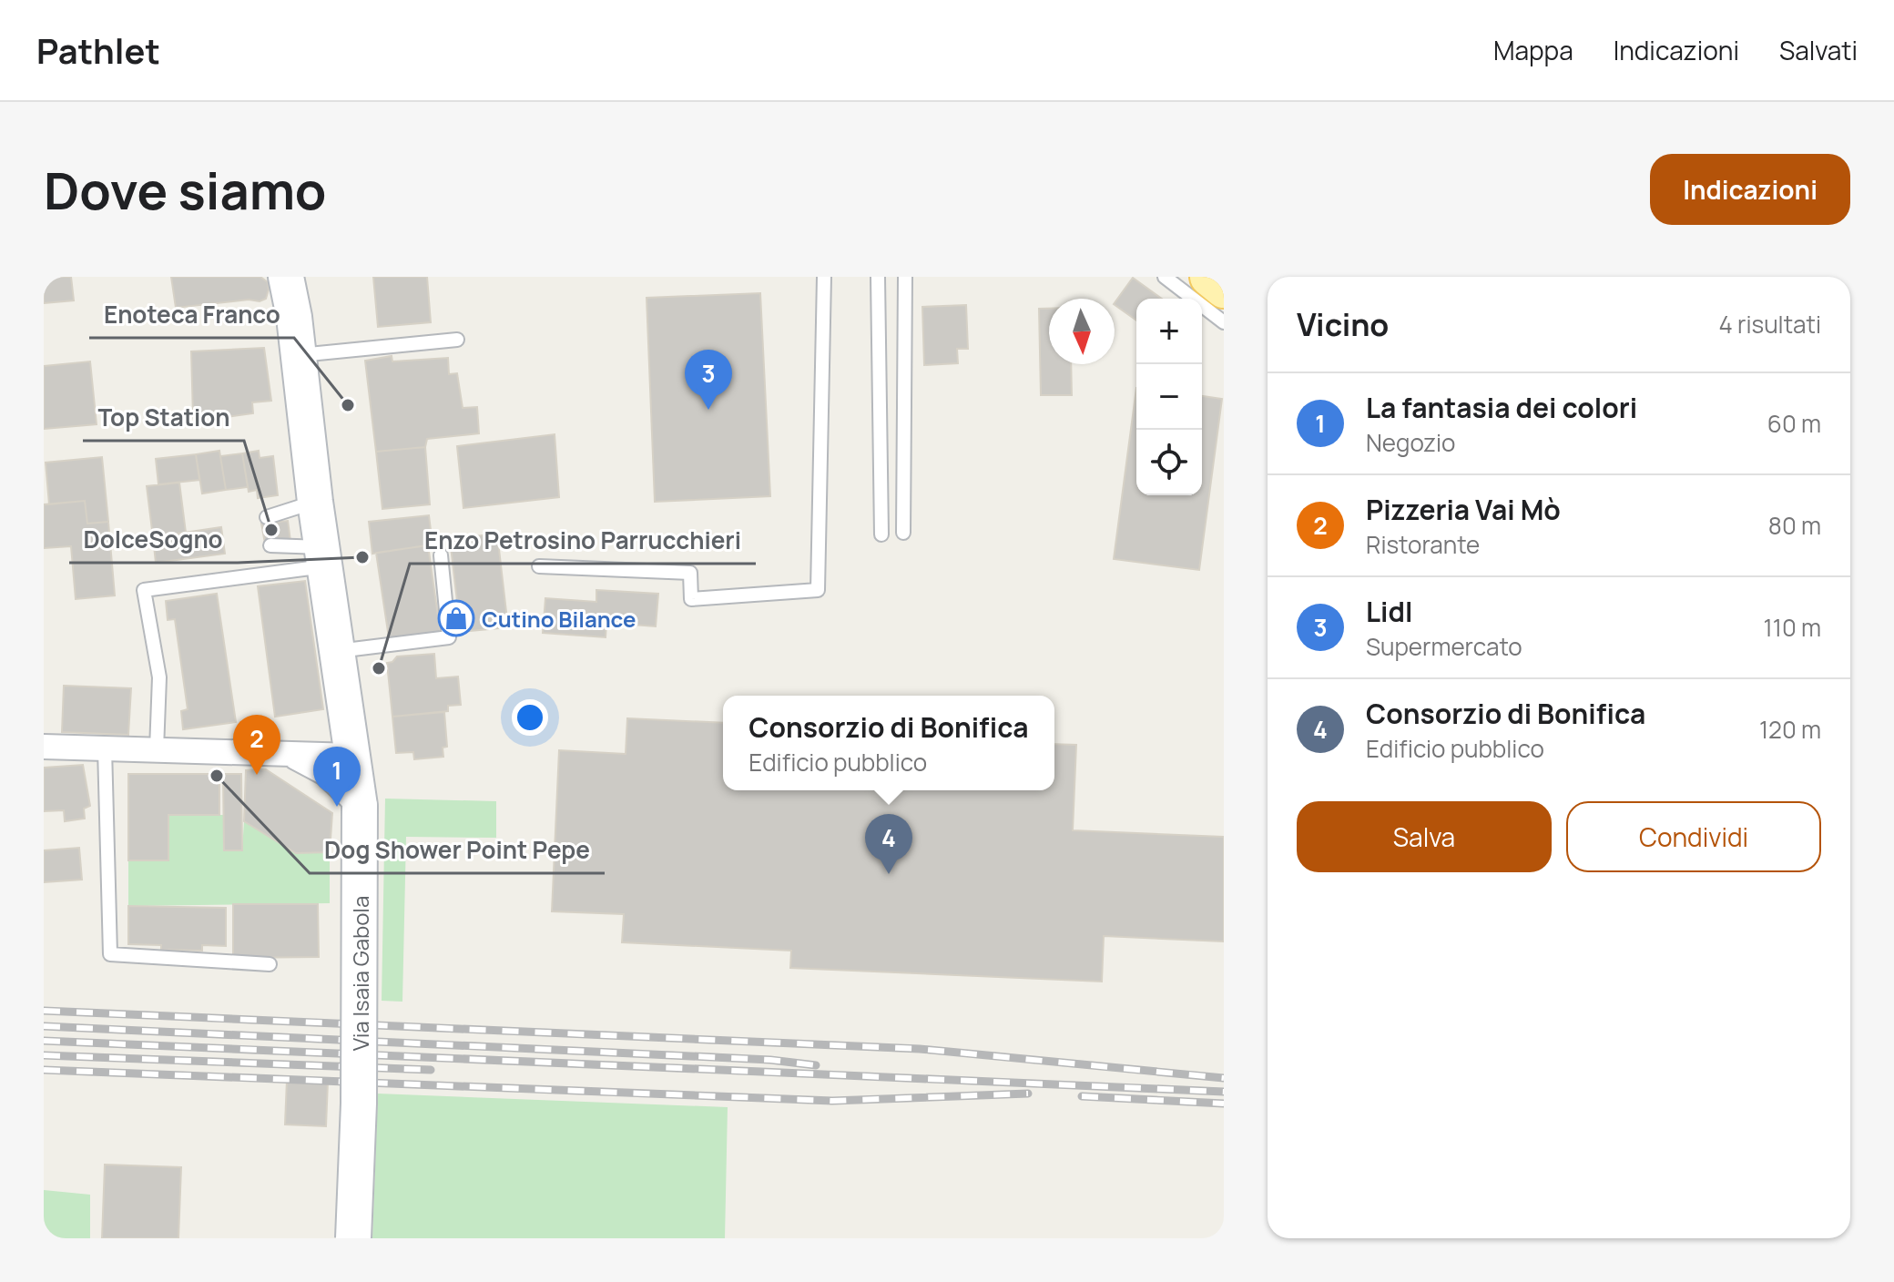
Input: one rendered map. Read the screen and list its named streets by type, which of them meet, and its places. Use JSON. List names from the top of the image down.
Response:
{
  "streets": {
    "street": ["Via Isaia Gabola"]
  },
  "places": {
    "other": [
      "Enoteca Franco",
      "Top Station",
      "DolceSogno",
      "Enzo Petrosino Parrucchieri",
      "Dog Shower Point Pepe"
    ],
    "shop": ["Cutino Bilance"]
  },
  "north": "bottom",
  "page": {
    "header": "Pathlet",
    "nav": ["Mappa", "Indicazioni", "Salvati"],
    "buttons": [
      "Indicazioni",
      ["Salva", "Condividi"]
    ],
    "title": "Dove siamo",
    "heading": ["Vicino", "4 risultati"],
    "map_buttons": ["+", "−"],
    "pins": [
      "3",
      "2",
      "1",
      "4"
    ],
    "list": [
      {
        "mark": "1",
        "name": "La fantasia dei colori",
        "note": "Negozio",
        "value": "60 m"
      },
      {
        "mark": "2",
        "name": "Pizzeria Vai Mò",
        "note": "Ristorante",
        "value": "80 m"
      },
      {
        "mark": "3",
        "name": "Lidl",
        "note": "Supermercato",
        "value": "110 m"
      },
      {
        "mark": "4",
        "name": "Consorzio di Bonifica",
        "note": "Edificio pubblico",
        "value": "120 m"
      }
    ],
    "popup": ["Consorzio di Bonifica", "Edificio pubblico"]
  }
}
